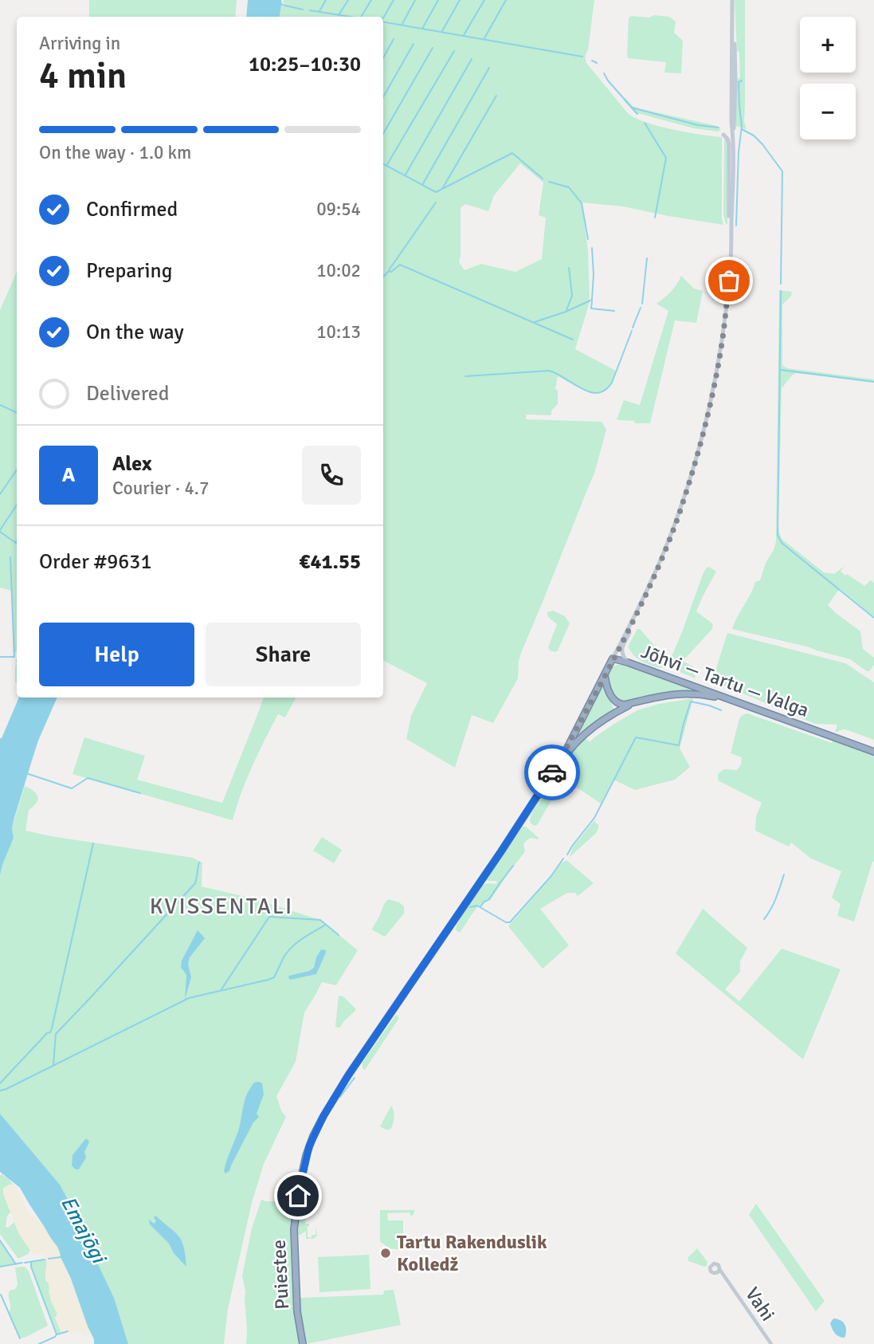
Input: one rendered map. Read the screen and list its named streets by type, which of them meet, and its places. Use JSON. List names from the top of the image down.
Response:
{
  "streets": {
    "highway": ["Jõhvi — Tartu — Valga", "Puiestee"],
    "street": ["Vahi"]
  },
  "crossings": [
    ["Jõhvi — Tartu — Valga", "Puiestee"]
  ],
  "districts": ["KVISSENTALI"],
  "water": ["Emajõgi"],
  "places": ["Tartu Rakenduslik Kolledž"],
  "page": {
    "map_buttons": ["+", "−"],
    "heading": ["4 min", "Arriving in", "10:25–10:30"],
    "panel": [
      "Alex",
      "Courier · 4.7",
      "Order #9631",
      "€41.55"
    ],
    "bar": "On the way · 1.0 km",
    "list": [
      ["Confirmed", "09:54"],
      ["Preparing", "10:02"],
      ["On the way", "10:13"],
      "Delivered"
    ],
    "round": "A",
    "buttons": ["Help", "Share"]
  }
}
